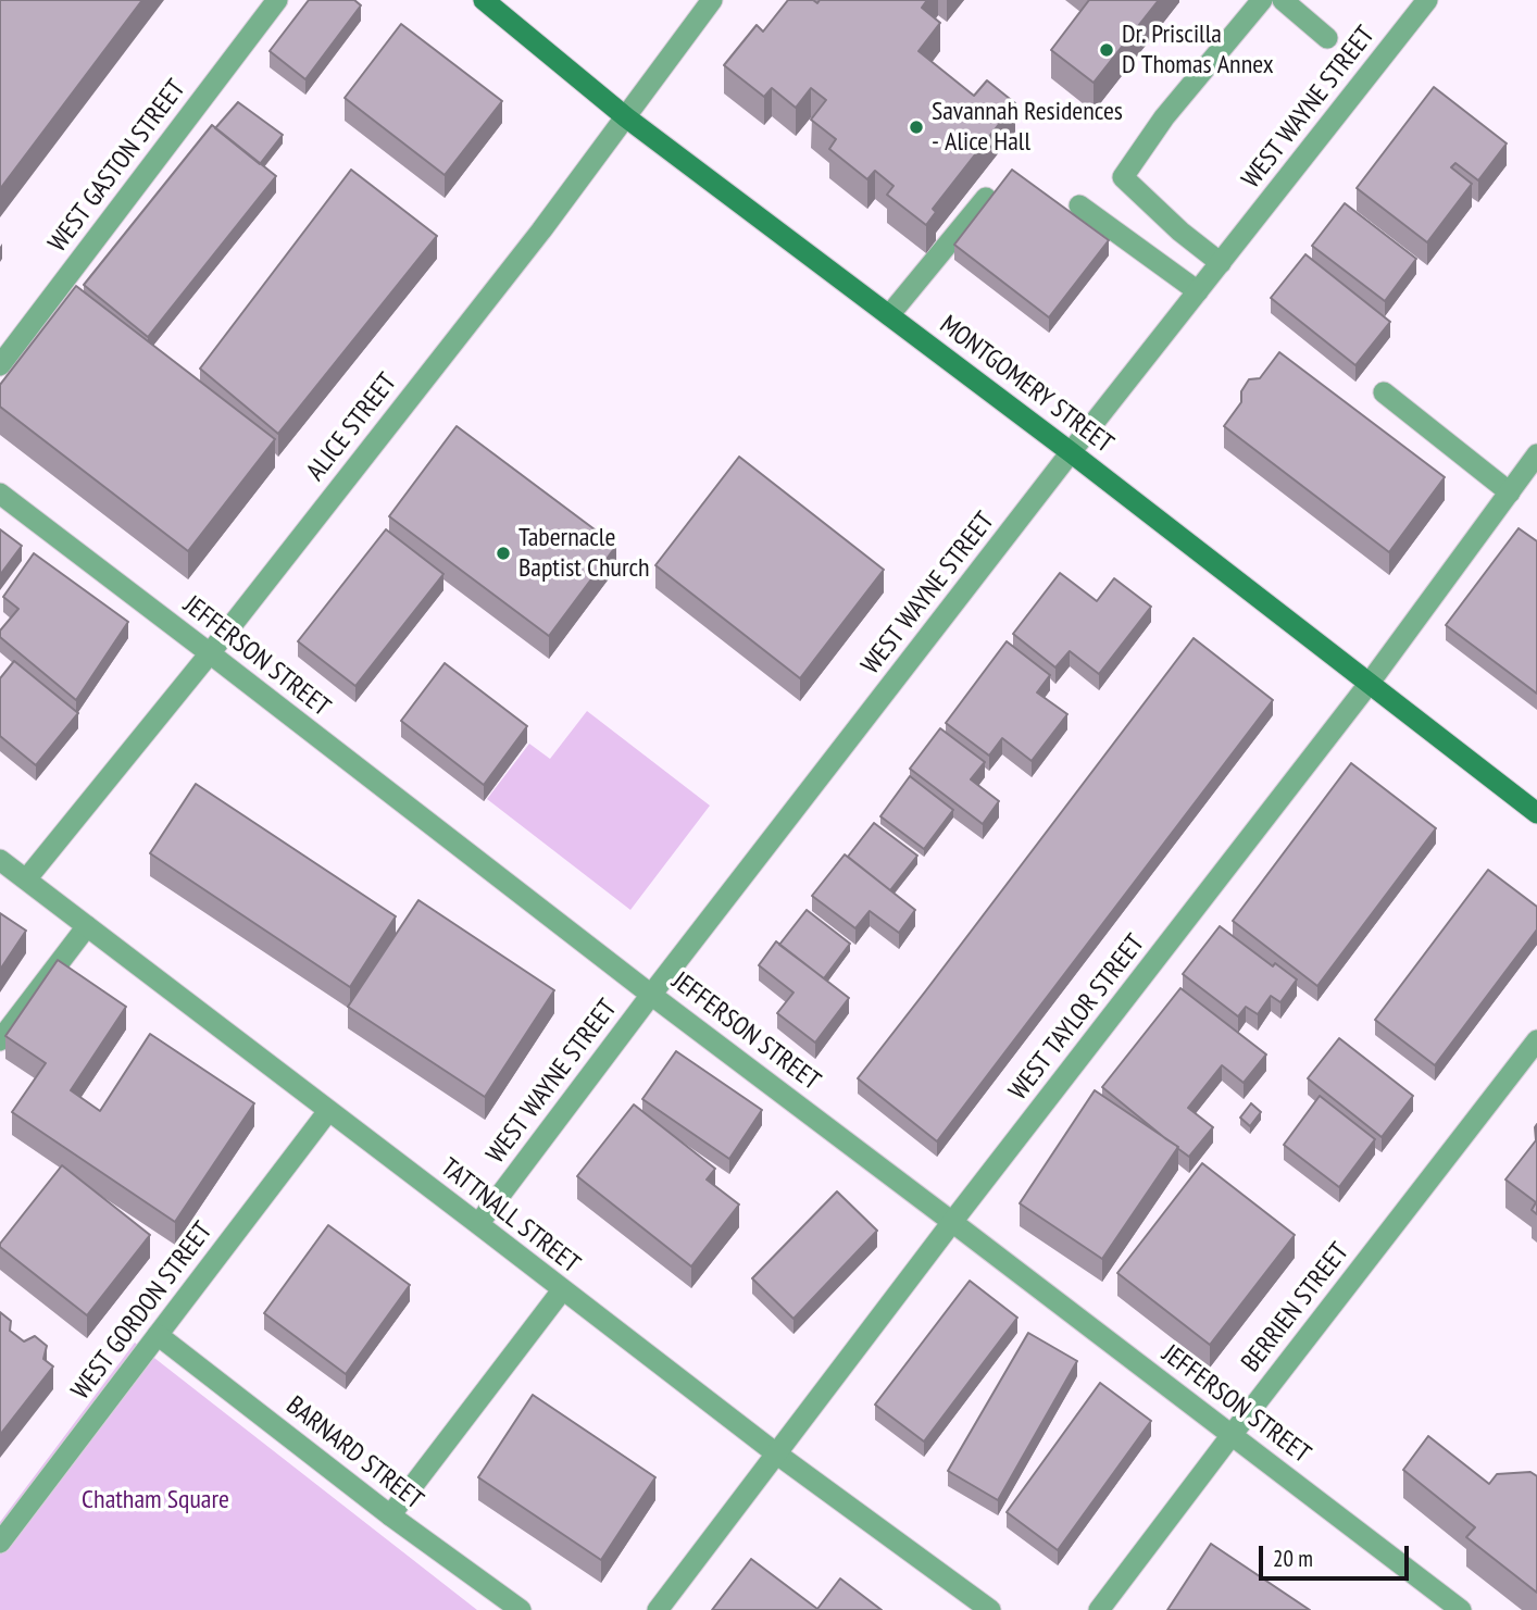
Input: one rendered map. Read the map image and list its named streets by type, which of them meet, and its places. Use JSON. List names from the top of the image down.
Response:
{
  "streets": {
    "main road": ["MONTGOMERY STREET"],
    "street": [
      "WEST WAYNE STREET",
      "WEST GASTON STREET",
      "ALICE STREET",
      "JEFFERSON STREET",
      "WEST TAYLOR STREET",
      "TATTNALL STREET",
      "BERRIEN STREET",
      "WEST GORDON STREET",
      "BARNARD STREET"
    ]
  },
  "crossings": [
    ["WEST WAYNE STREET", "MONTGOMERY STREET"],
    ["WEST WAYNE STREET", "JEFFERSON STREET"],
    ["WEST WAYNE STREET", "TATTNALL STREET"],
    ["MONTGOMERY STREET", "ALICE STREET"],
    ["MONTGOMERY STREET", "WEST TAYLOR STREET"],
    ["ALICE STREET", "JEFFERSON STREET"],
    ["ALICE STREET", "TATTNALL STREET"],
    ["JEFFERSON STREET", "WEST TAYLOR STREET"],
    ["JEFFERSON STREET", "BERRIEN STREET"],
    ["WEST TAYLOR STREET", "TATTNALL STREET"],
    ["TATTNALL STREET", "WEST GORDON STREET"],
    ["WEST GORDON STREET", "BARNARD STREET"]
  ],
  "parks": ["Chatham Square"],
  "places": ["Dr. Priscilla D Thomas Annex", "Savannah Residences - Alice Hall", "Tabernacle Baptist Church"],
  "scale_bar": "20 m"
}
